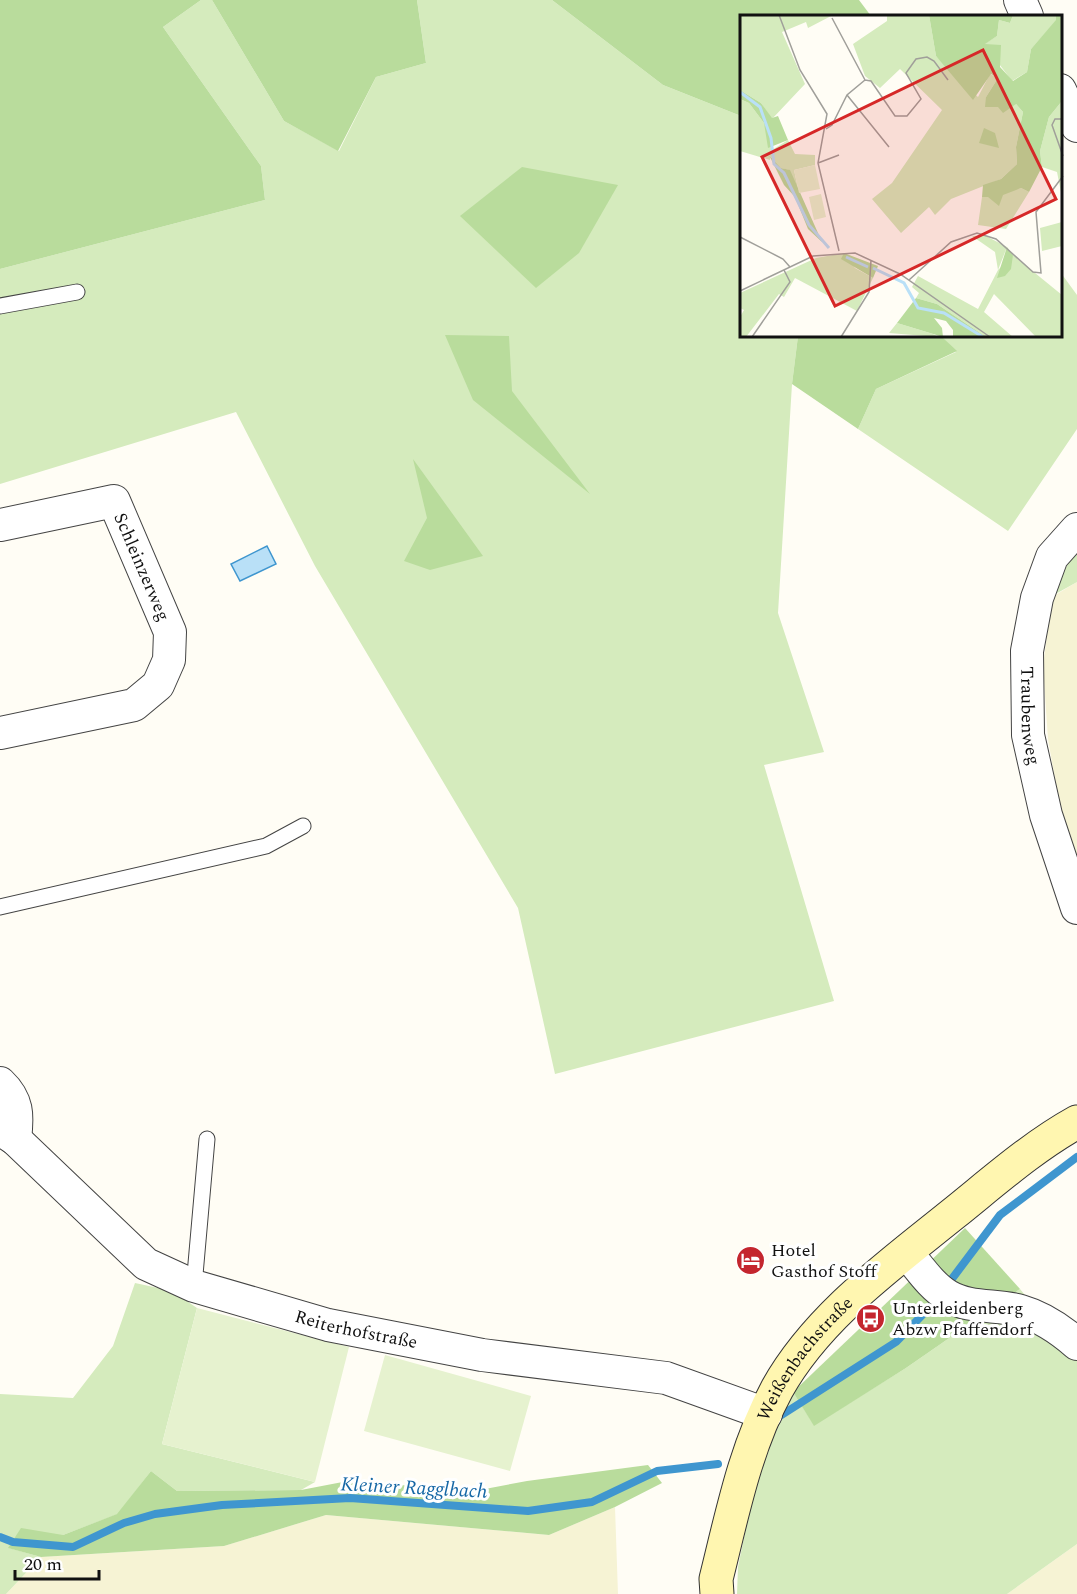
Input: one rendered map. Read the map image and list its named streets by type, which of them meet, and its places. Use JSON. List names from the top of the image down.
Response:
{
  "streets": {
    "main road": ["Weißenbachstraße"],
    "street": ["Schleinzerweg", "Traubenweg", "Reiterhofstraße"]
  },
  "crossings": [
    ["Reiterhofstraße", "Weißenbachstraße"]
  ],
  "water": ["Kleiner Ragglbach"],
  "places": {
    "hotel": ["Hotel Gasthof Stoff"],
    "bus stop": ["Unterleidenberg Abzw Pfaffendorf"]
  },
  "scale_bar": "20 m"
}
